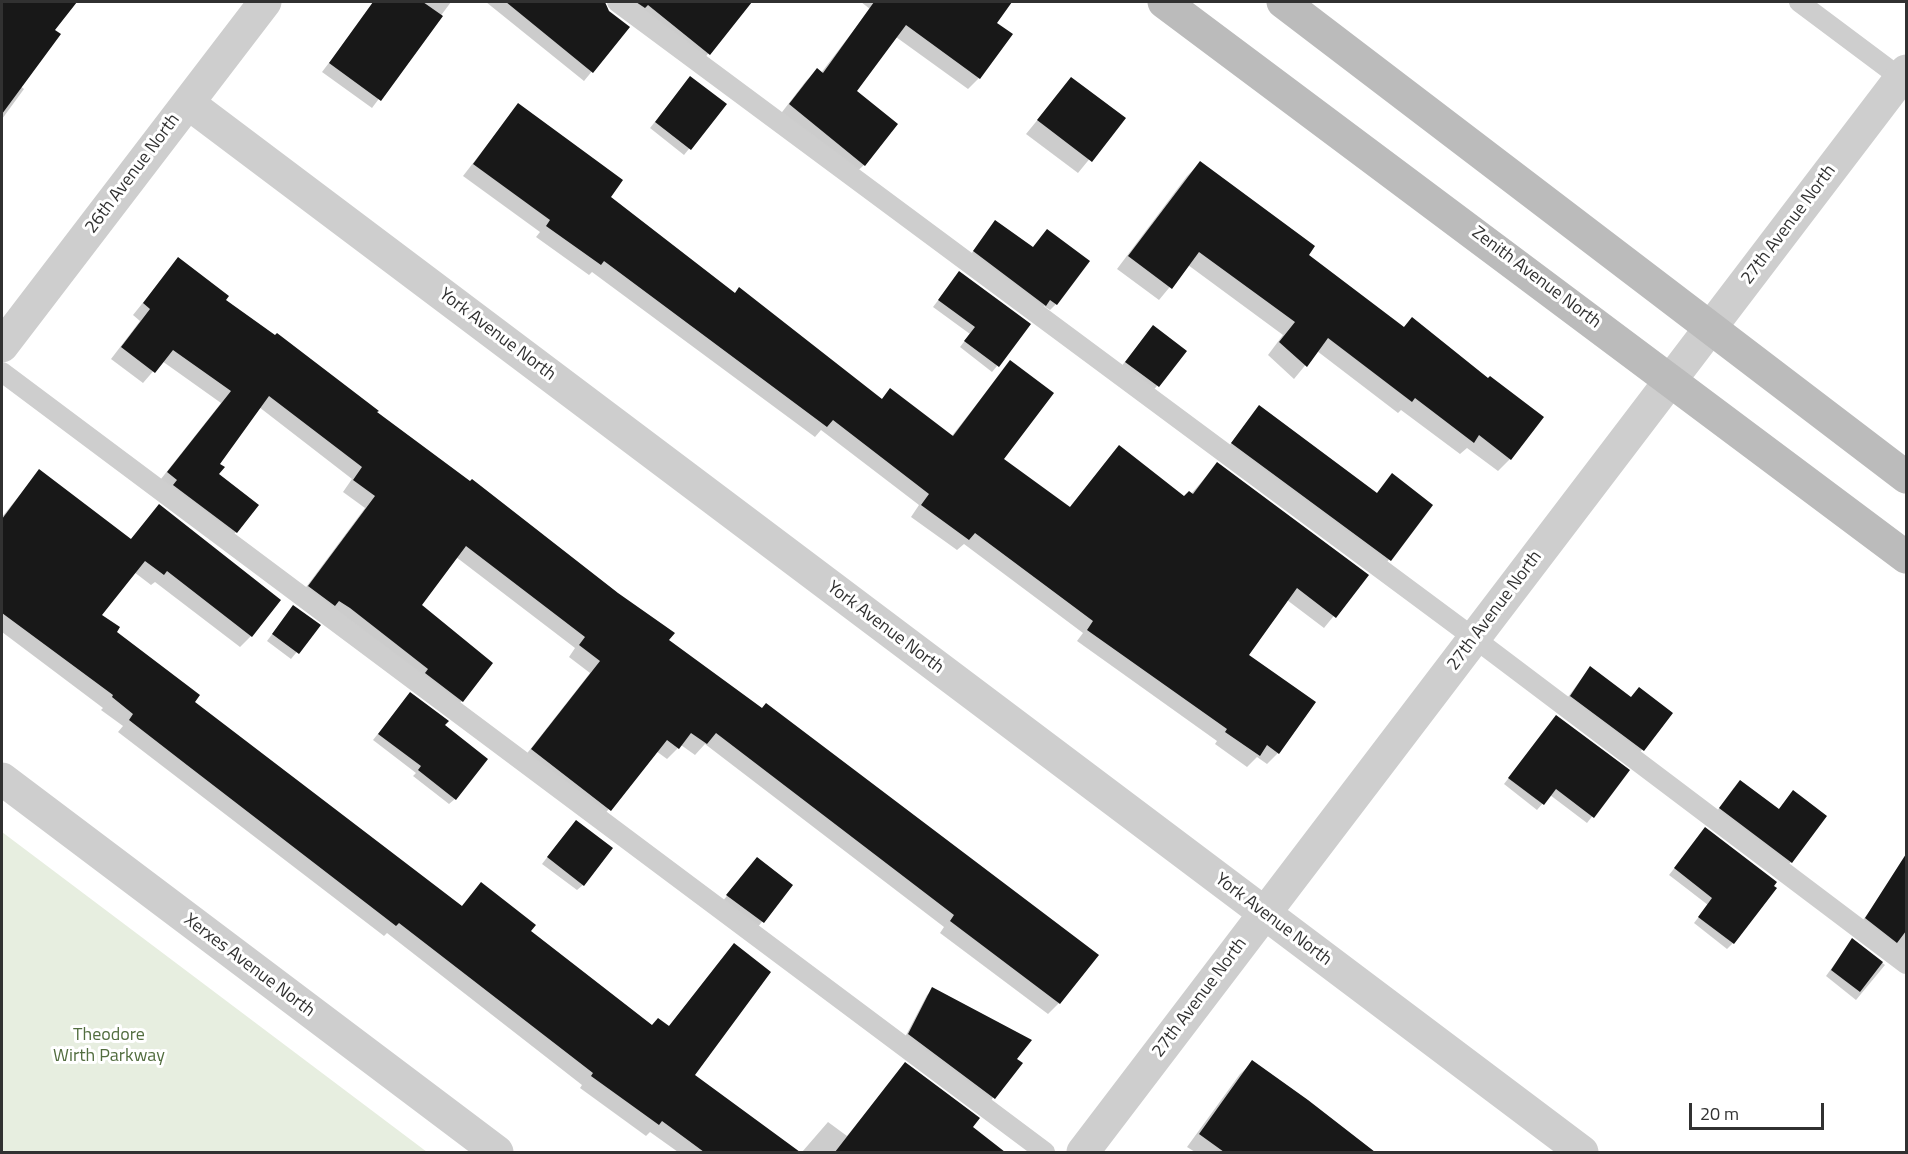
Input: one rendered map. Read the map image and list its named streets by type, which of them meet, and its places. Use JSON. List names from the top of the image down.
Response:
{
  "streets": {
    "street": [
      "26th Avenue North",
      "27th Avenue North",
      "Zenith Avenue North",
      "York Avenue North",
      "Xerxes Avenue North"
    ]
  },
  "crossings": [
    ["26th Avenue North", "York Avenue North"],
    ["27th Avenue North", "Zenith Avenue North"],
    ["27th Avenue North", "York Avenue North"]
  ],
  "parks": ["Theodore Wirth Parkway"],
  "scale_bar": "20 m"
}
